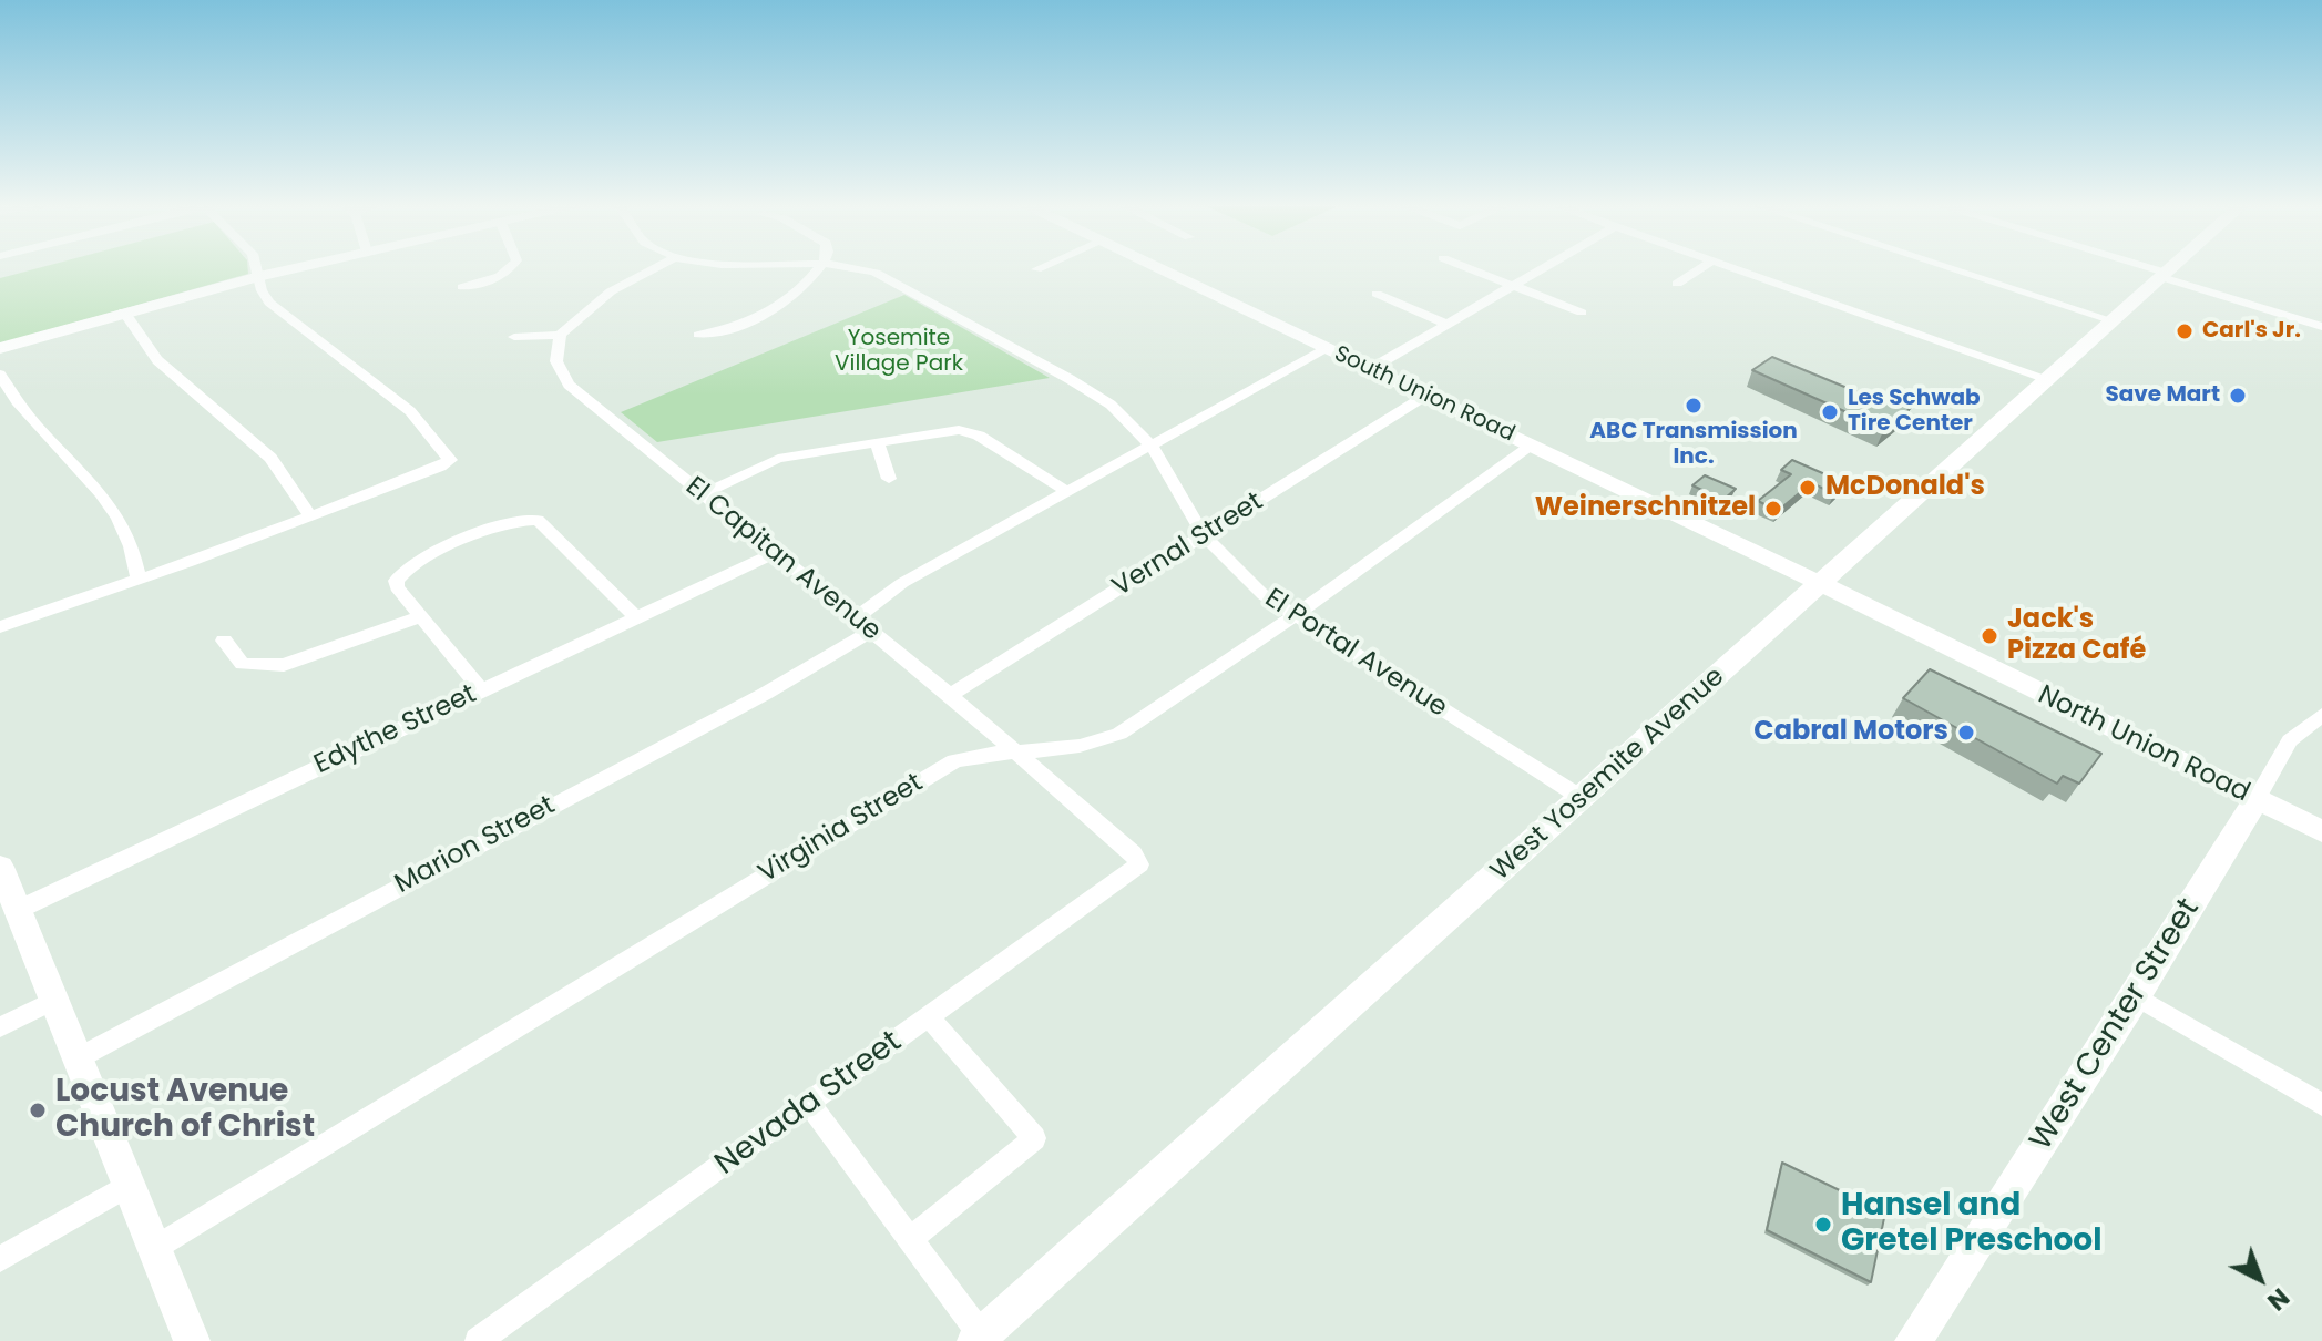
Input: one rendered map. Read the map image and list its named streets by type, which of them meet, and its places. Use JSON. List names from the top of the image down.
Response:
{
  "streets": {
    "street": [
      "South Union Road",
      "Vernal Street",
      "El Capitan Avenue",
      "El Portal Avenue",
      "Edythe Street",
      "North Union Road",
      "West Yosemite Avenue",
      "Virginia Street",
      "Marion Street",
      "West Center Street",
      "Nevada Street"
    ]
  },
  "crossings": [
    ["South Union Road", "Vernal Street"],
    ["South Union Road", "North Union Road"],
    ["South Union Road", "West Yosemite Avenue"],
    ["South Union Road", "Virginia Street"],
    ["South Union Road", "Marion Street"],
    ["Vernal Street", "El Capitan Avenue"],
    ["Vernal Street", "El Portal Avenue"],
    ["El Capitan Avenue", "Edythe Street"],
    ["El Capitan Avenue", "Virginia Street"],
    ["El Capitan Avenue", "Marion Street"],
    ["El Capitan Avenue", "Nevada Street"],
    ["El Portal Avenue", "West Yosemite Avenue"],
    ["El Portal Avenue", "Virginia Street"],
    ["El Portal Avenue", "Marion Street"],
    ["North Union Road", "West Yosemite Avenue"],
    ["North Union Road", "West Center Street"]
  ],
  "parks": ["Yosemite Village Park"],
  "places": [
    "Carl's Jr.",
    "Save Mart",
    "ABC Transmission Inc.",
    "Les Schwab Tire Center",
    "McDonald's",
    "Weinerschnitzel",
    "Jack's Pizza Café",
    "Cabral Motors",
    "Locust Avenue Church of Christ",
    "Hansel and Gretel Preschool"
  ],
  "north": "bottom right"
}
